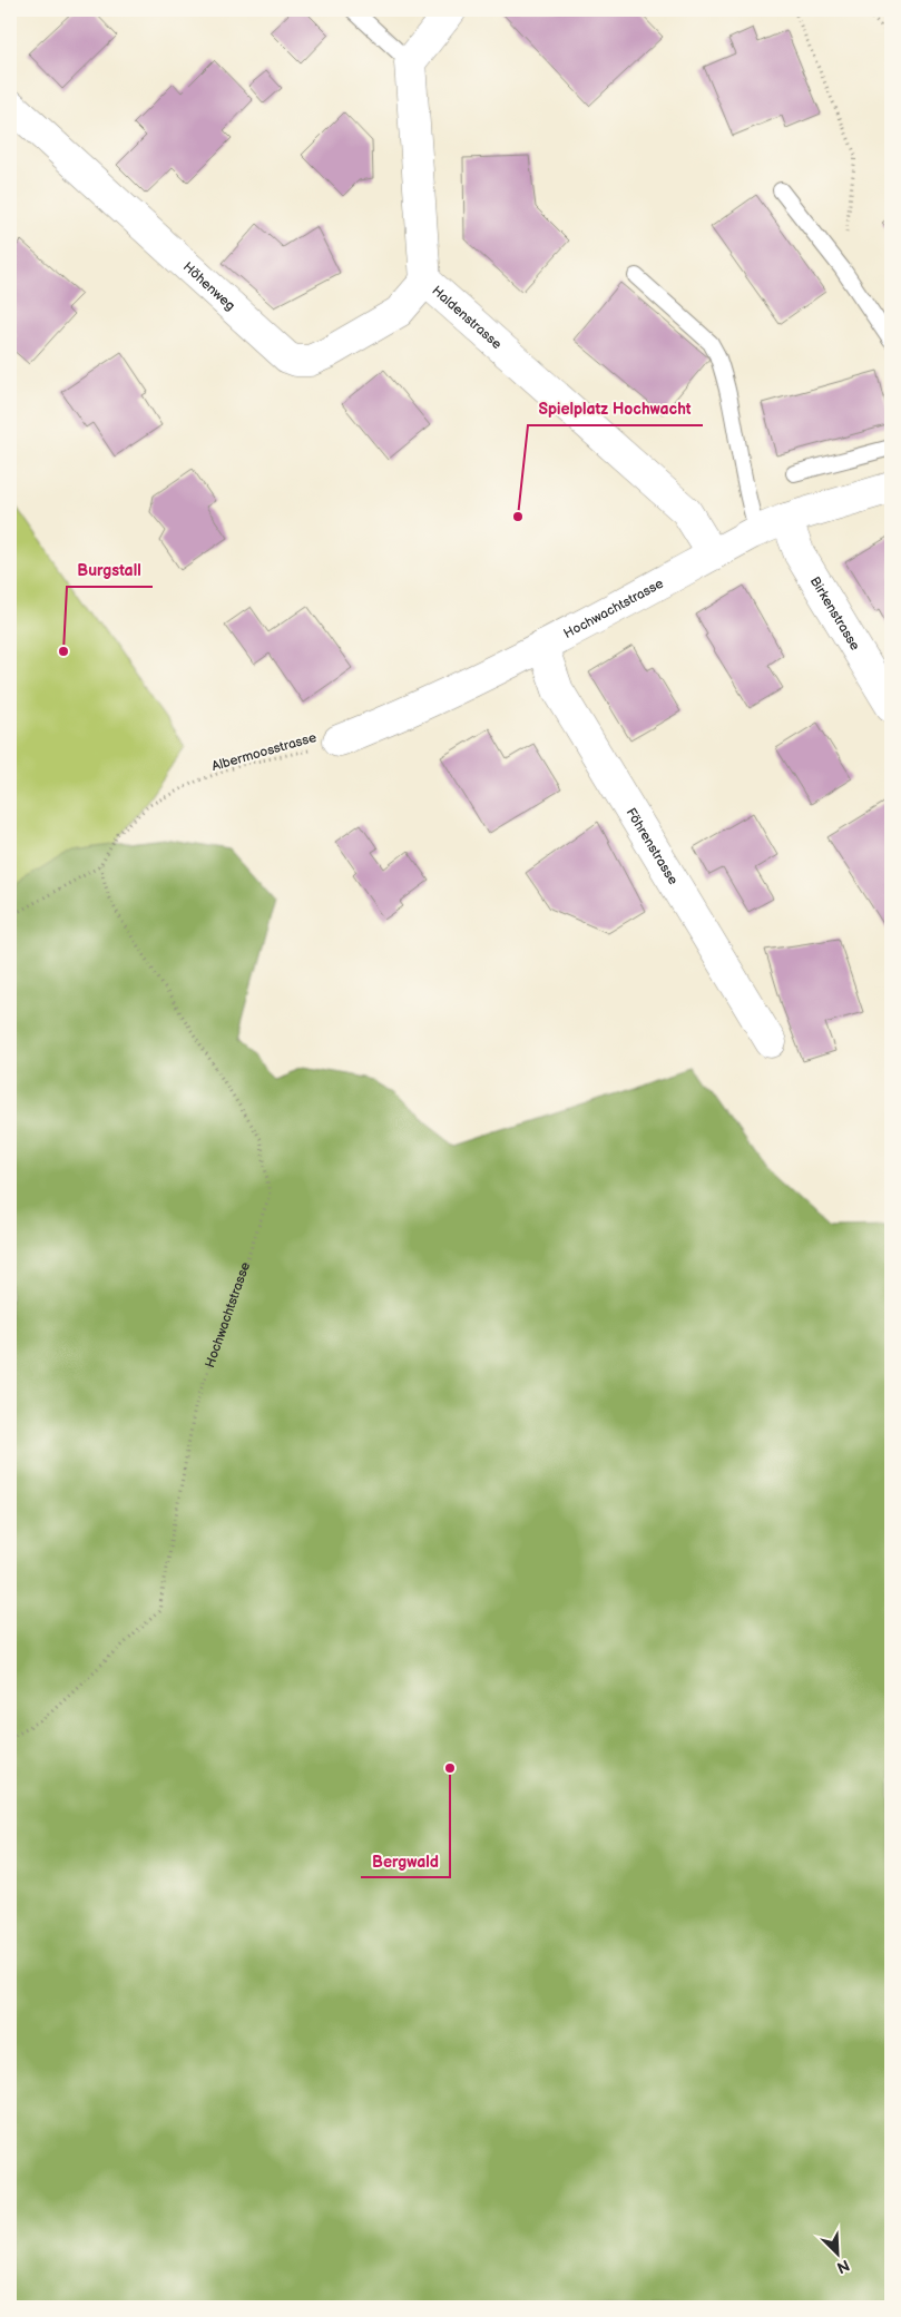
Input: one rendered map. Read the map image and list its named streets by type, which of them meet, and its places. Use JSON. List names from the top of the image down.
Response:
{
  "streets": {
    "street": [
      "Höhenweg",
      "Haldenstrasse",
      "Hochwachtstrasse",
      "Birkenstrasse",
      "Föhrenstrasse"
    ],
    "path": ["Albermoosstrasse"]
  },
  "crossings": [
    ["Höhenweg", "Haldenstrasse"],
    ["Haldenstrasse", "Hochwachtstrasse"],
    ["Hochwachtstrasse", "Birkenstrasse"],
    ["Hochwachtstrasse", "Albermoosstrasse"],
    ["Hochwachtstrasse", "Föhrenstrasse"]
  ],
  "places": ["Spielplatz Hochwacht", "Burgstall", "Bergwald"],
  "north": "bottom right"
}
